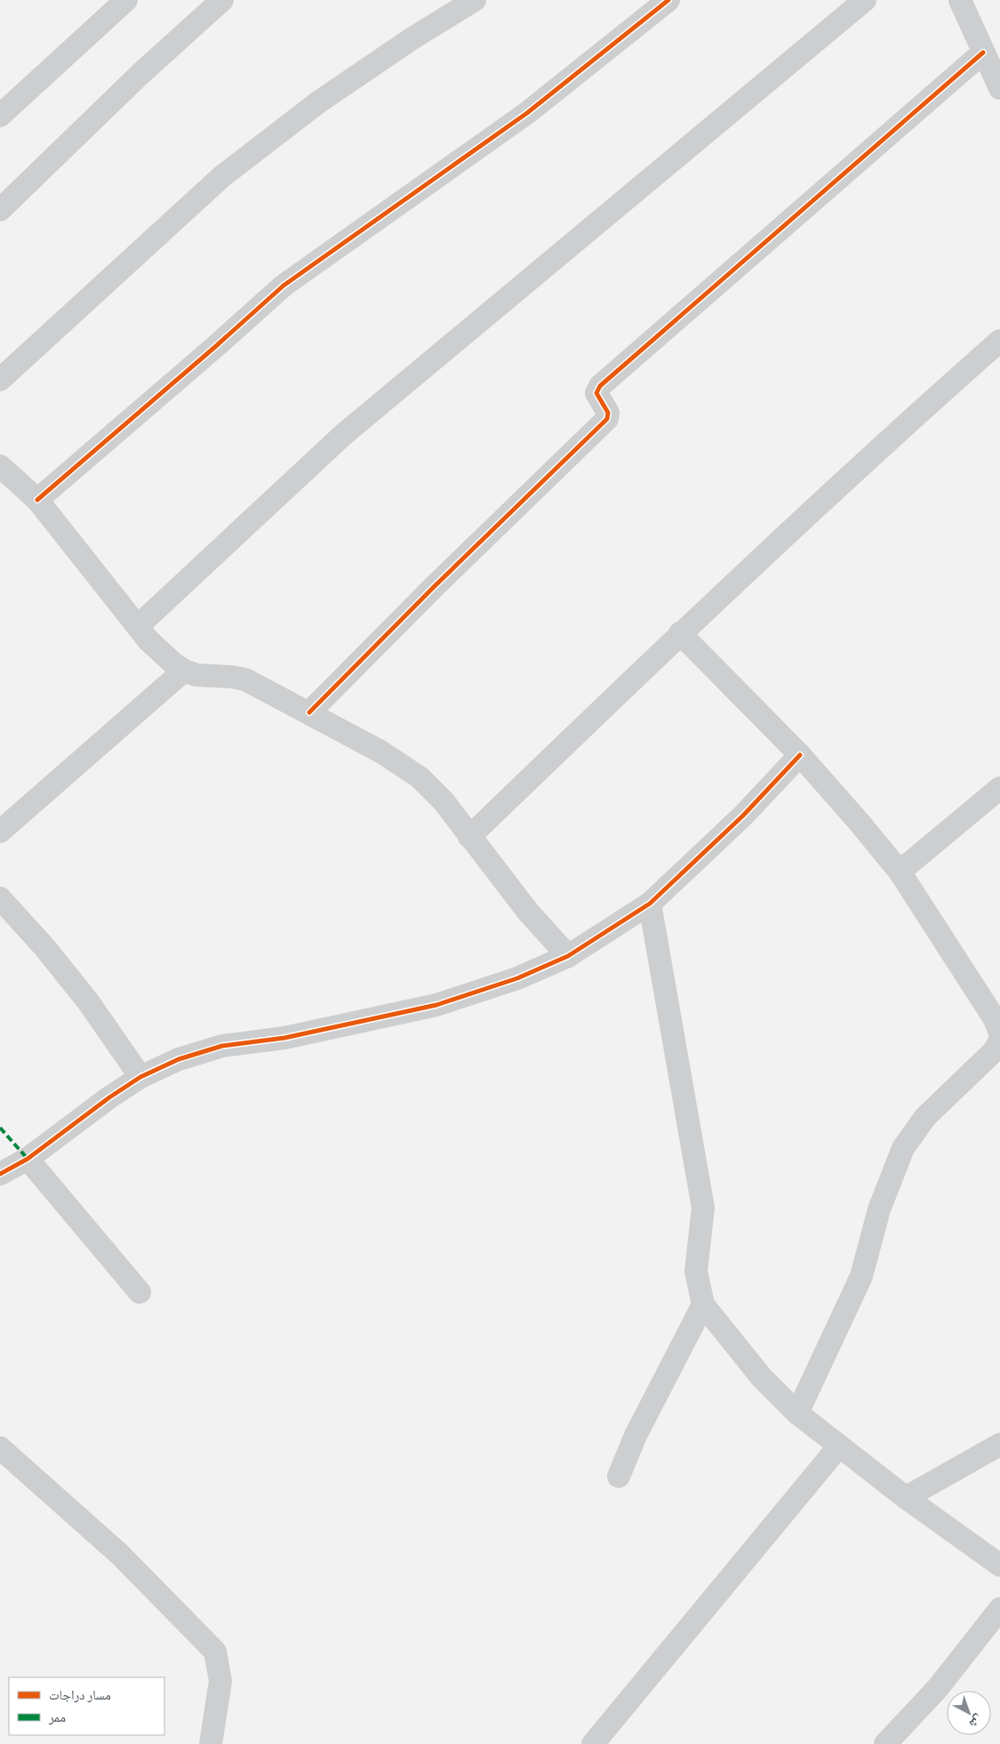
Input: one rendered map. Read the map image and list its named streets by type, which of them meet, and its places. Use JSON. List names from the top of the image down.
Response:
{
  "legend": ["مسار دراجات", "ممر"],
  "north": "bottom right"
}
